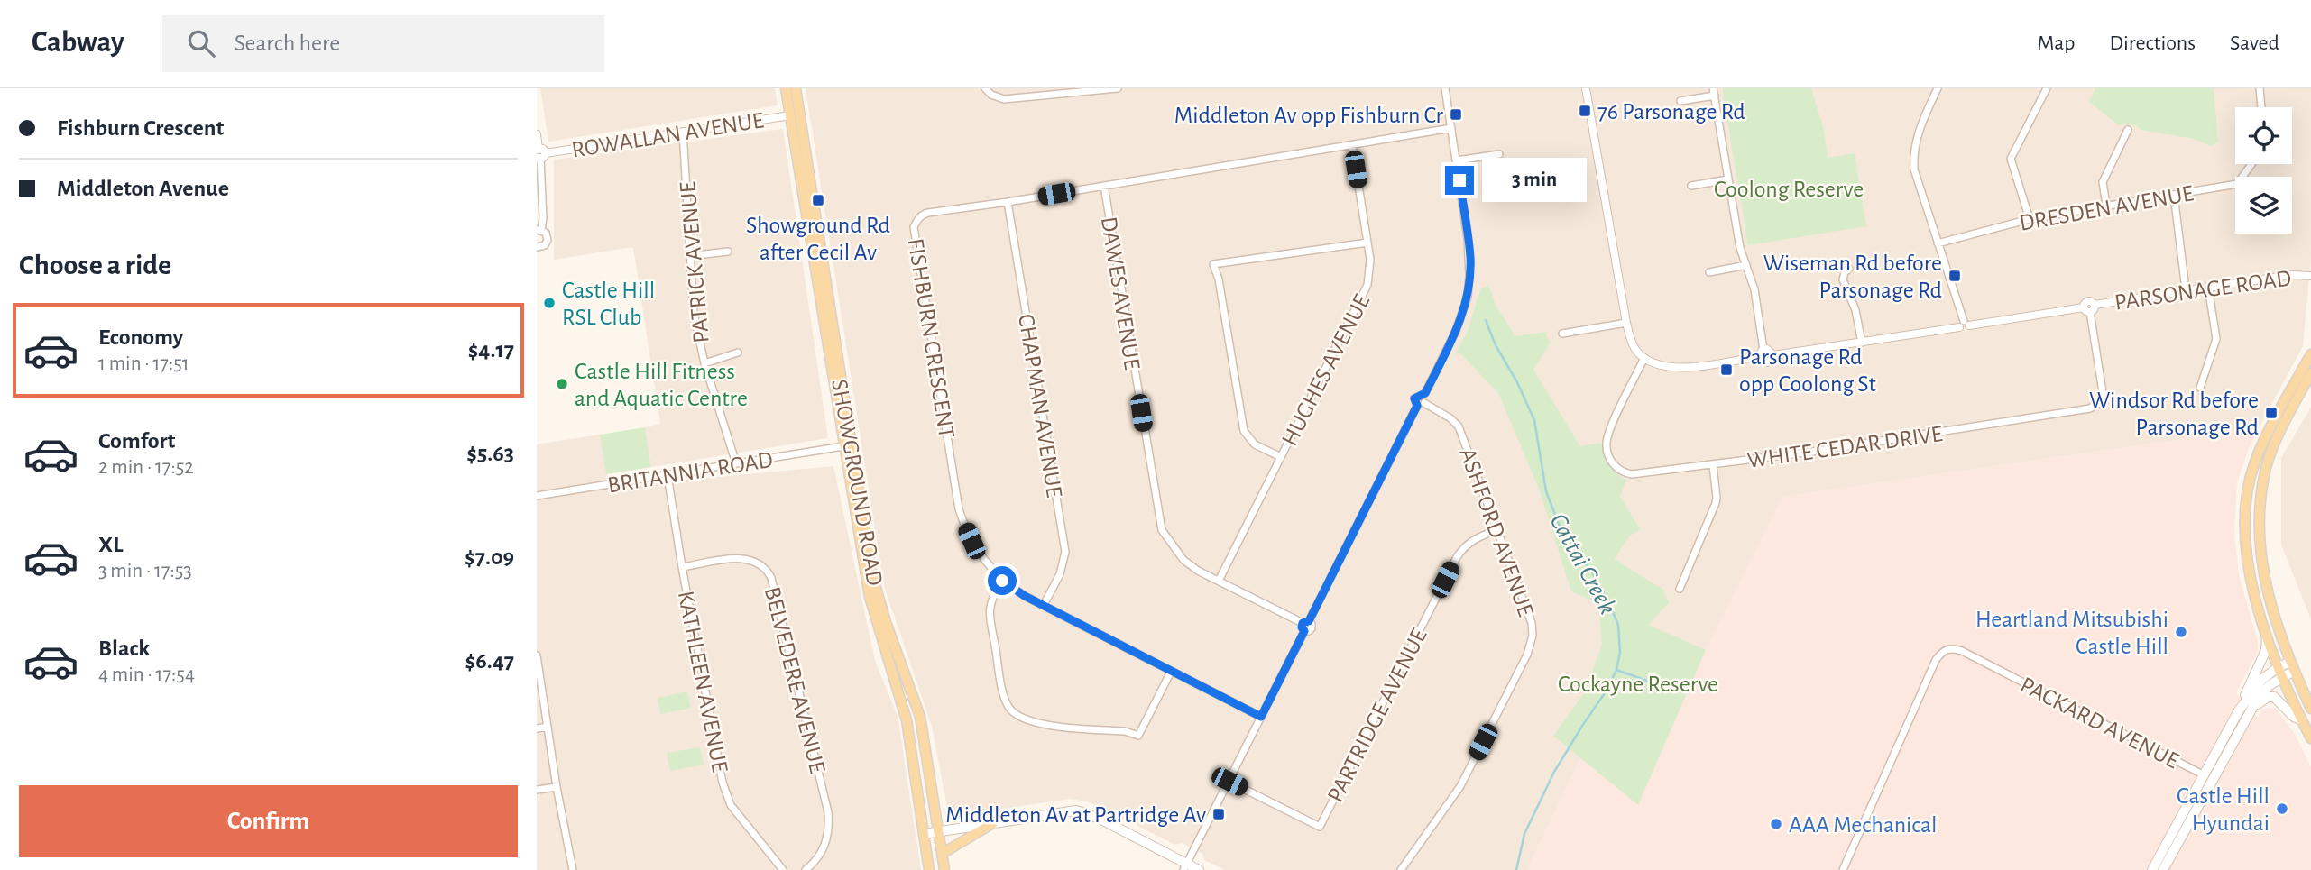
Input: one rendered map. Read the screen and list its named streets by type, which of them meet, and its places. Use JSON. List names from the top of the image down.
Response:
{
  "streets": {
    "main road": ["SHOWGROUND ROAD", "PACKARD AVENUE"],
    "street": [
      "ROWALLAN AVENUE",
      "DRESDEN AVENUE",
      "PATRICK AVENUE",
      "PARSONAGE ROAD",
      "DAWES AVENUE",
      "FISHBURN CRESCENT",
      "HUGHES AVENUE",
      "CHAPMAN AVENUE",
      "WHITE CEDAR DRIVE",
      "BRITANNIA ROAD",
      "ASHFORD AVENUE",
      "BELVEDERE AVENUE",
      "KATHLEEN AVENUE",
      "PARTRIDGE AVENUE"
    ]
  },
  "crossings": [
    ["ROWALLAN AVENUE", "PATRICK AVENUE"],
    ["ROWALLAN AVENUE", "SHOWGROUND ROAD"],
    ["PATRICK AVENUE", "BRITANNIA ROAD"],
    ["PARSONAGE ROAD", "WHITE CEDAR DRIVE"],
    ["DAWES AVENUE", "FISHBURN CRESCENT"],
    ["DAWES AVENUE", "HUGHES AVENUE"],
    ["FISHBURN CRESCENT", "HUGHES AVENUE"],
    ["FISHBURN CRESCENT", "CHAPMAN AVENUE"],
    ["BRITANNIA ROAD", "SHOWGROUND ROAD"],
    ["BRITANNIA ROAD", "KATHLEEN AVENUE"],
    ["ASHFORD AVENUE", "PARTRIDGE AVENUE"],
    ["BELVEDERE AVENUE", "KATHLEEN AVENUE"]
  ],
  "water": ["Cattai Creek"],
  "parks": ["Coolong Reserve", "Cockayne Reserve"],
  "places": {
    "transit": [
      "76 Parsonage Rd",
      "Middleton Av opp Fishburn Cr",
      "Showground Rd after Cecil Av",
      "Wiseman Rd before Parsonage Rd",
      "Parsonage Rd opp Coolong St",
      "Windsor Rd before Parsonage Rd",
      "Middleton Av at Partridge Av"
    ],
    "other": [
      "Castle Hill RSL Club",
      "Castle Hill Fitness and Aquatic Centre",
      "Heartland Mitsubishi Castle Hill",
      "Castle Hill Hyundai",
      "AAA Mechanical"
    ]
  },
  "page": {
    "header": "Cabway",
    "search": "Search here",
    "nav": ["Map", "Directions", "Saved"],
    "banner": ["Fishburn Crescent", "Middleton Avenue"],
    "bubble": "3 min",
    "heading": "Choose a ride",
    "list": [
      {
        "name": "Economy",
        "note": "1 min · 17:51",
        "value": "$4.17"
      },
      {
        "name": "Comfort",
        "note": "2 min · 17:52",
        "value": "$5.63"
      },
      {
        "name": "XL",
        "note": "3 min · 17:53",
        "value": "$7.09"
      },
      {
        "name": "Black",
        "note": "4 min · 17:54",
        "value": "$6.47"
      }
    ],
    "buttons": "Confirm"
  }
}
